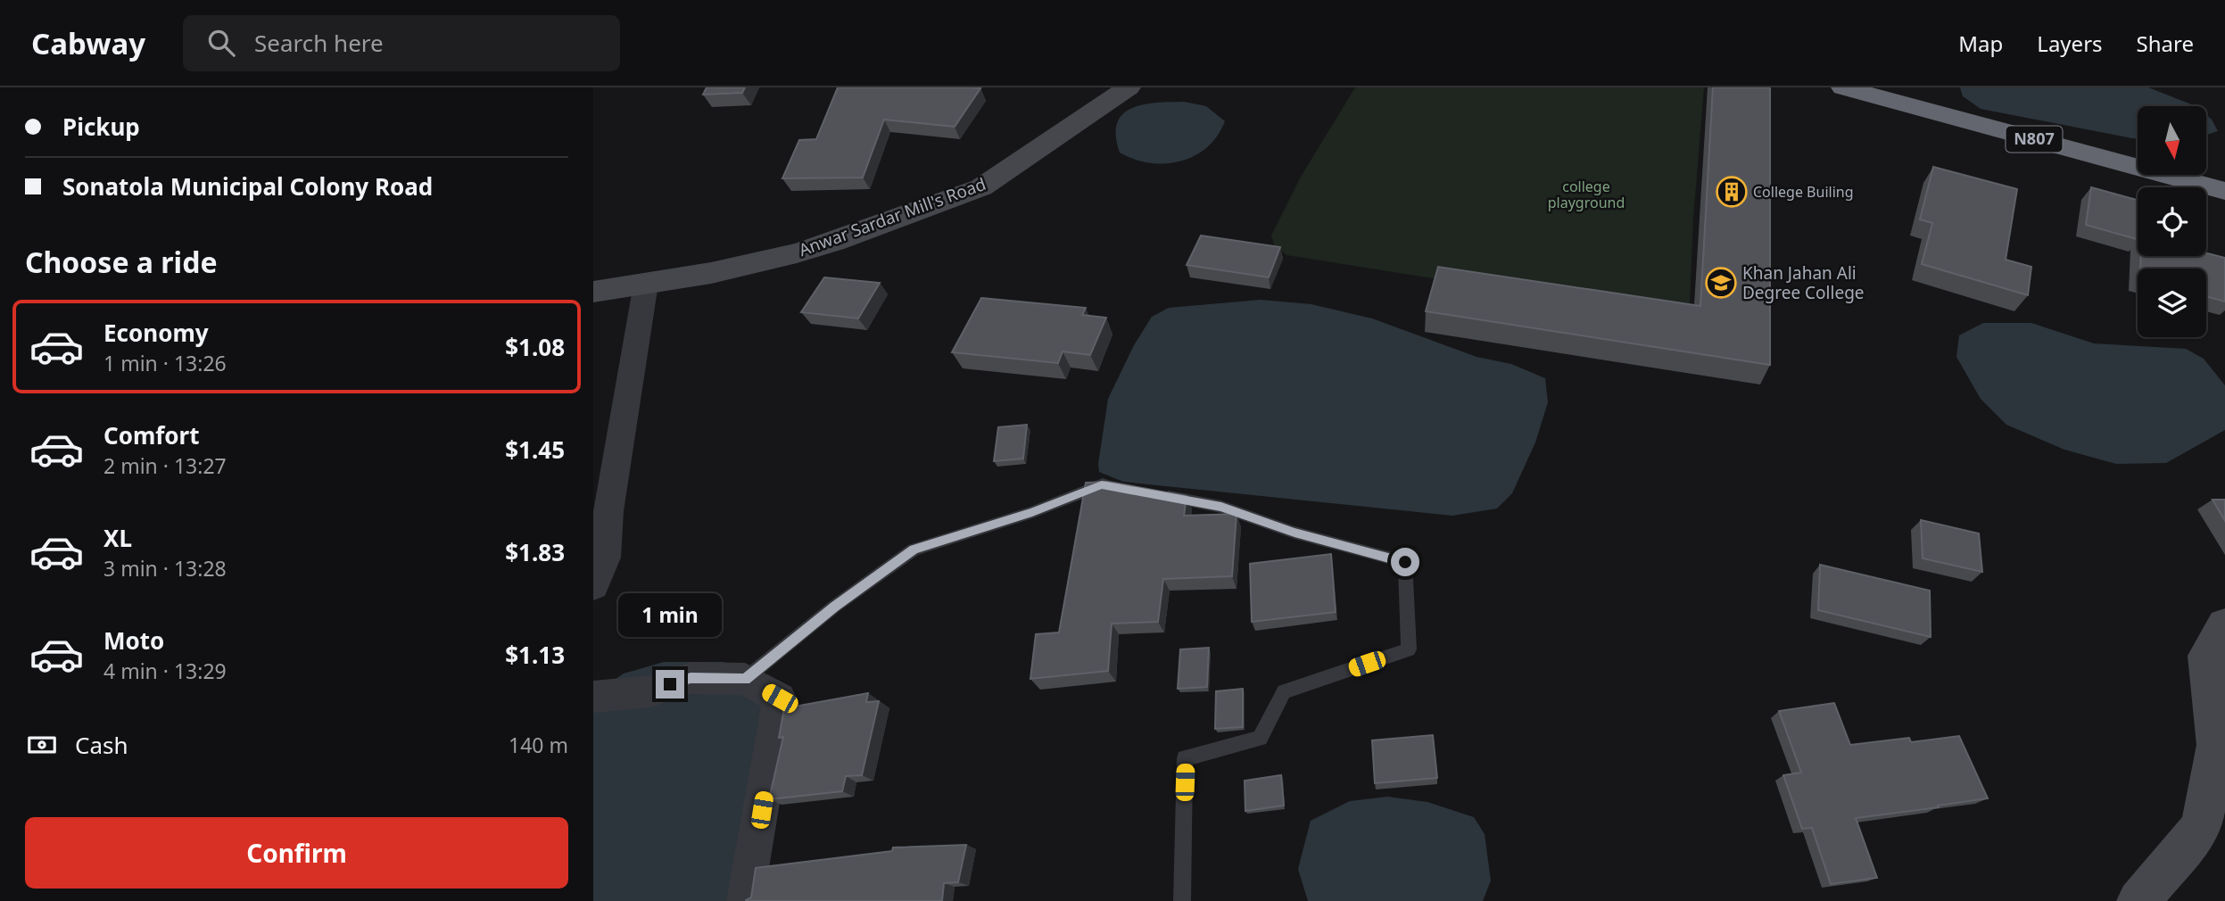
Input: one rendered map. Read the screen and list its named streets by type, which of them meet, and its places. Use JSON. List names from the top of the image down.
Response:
{
  "streets": {
    "highway": ["N807"],
    "street": ["Anwar Sardar Mill's Road"]
  },
  "parks": ["college playground"],
  "places": {
    "building": ["College Builing"],
    "school or university": ["Khan Jahan Ali Degree College"]
  },
  "north": "bottom",
  "page": {
    "header": "Cabway",
    "search": "Search here",
    "nav": ["Map", "Layers", "Share"],
    "banner": ["Pickup", "Sonatola Municipal Colony Road"],
    "heading": "Choose a ride",
    "list": [
      {
        "name": "Economy",
        "note": "1 min · 13:26",
        "value": "$1.08"
      },
      {
        "name": "Comfort",
        "note": "2 min · 13:27",
        "value": "$1.45"
      },
      {
        "name": "XL",
        "note": "3 min · 13:28",
        "value": "$1.83"
      },
      {
        "name": "Moto",
        "note": "4 min · 13:29",
        "value": "$1.13"
      }
    ],
    "bubble": "1 min",
    "pay": ["Cash", "140 m"],
    "buttons": "Confirm"
  }
}
